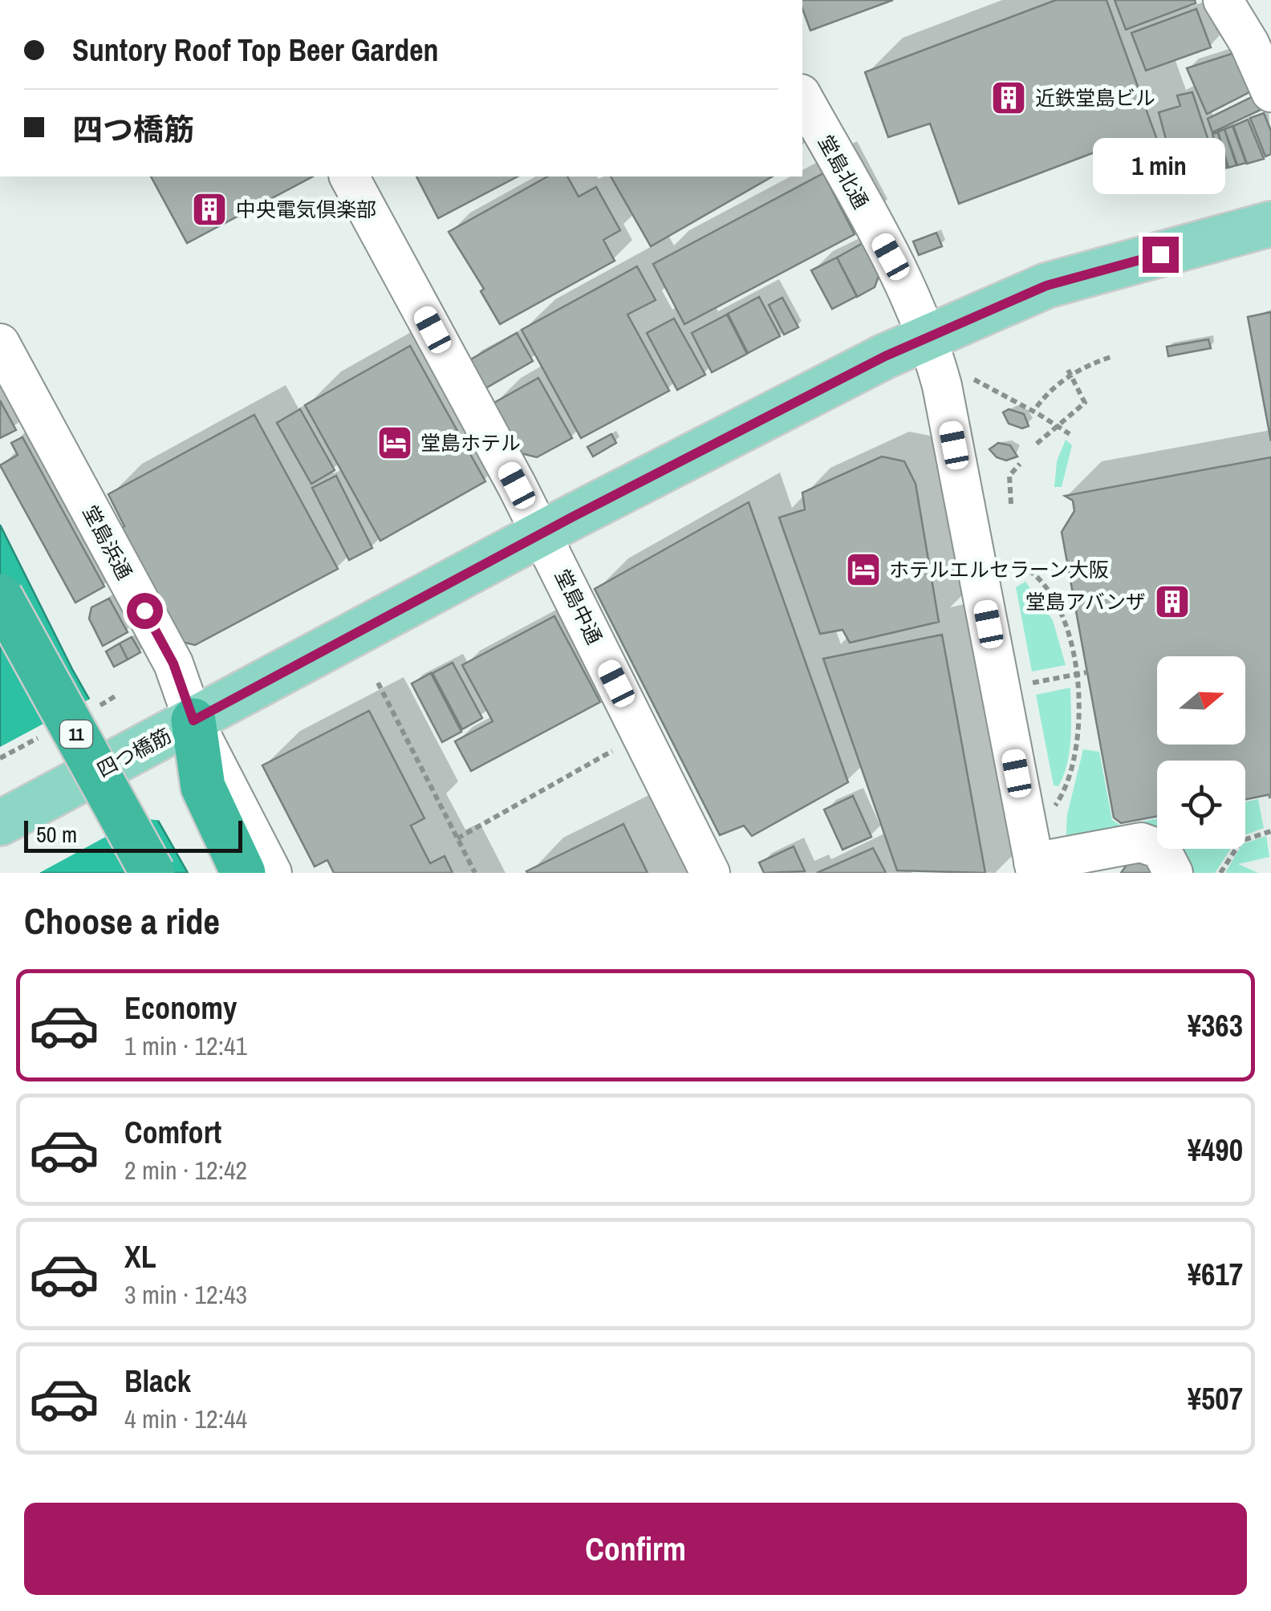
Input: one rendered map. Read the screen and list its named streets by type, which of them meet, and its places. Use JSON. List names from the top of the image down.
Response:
{
  "streets": {
    "highway": ["11"],
    "main road": ["四つ橋筋"],
    "street": ["堂島北通", "堂島浜通", "堂島中通"]
  },
  "crossings": [
    ["堂島北通", "四つ橋筋"],
    ["堂島浜通", "四つ橋筋"],
    ["堂島中通", "四つ橋筋"]
  ],
  "places": {
    "building": ["近鉄堂島ビル", "中央電気倶楽部", "堂島アバンザ"],
    "hotel": ["堂島ホテル", "ホテルエルセラーン大阪"]
  },
  "scale_bar": "50 m",
  "north": "right",
  "page": {
    "banner": ["Suntory Roof Top Beer Garden", "四つ橋筋"],
    "bubble": "1 min",
    "scale": "50 m",
    "heading": "Choose a ride",
    "list": [
      {
        "name": "Economy",
        "note": "1 min · 12:41",
        "value": "¥363"
      },
      {
        "name": "Comfort",
        "note": "2 min · 12:42",
        "value": "¥490"
      },
      {
        "name": "XL",
        "note": "3 min · 12:43",
        "value": "¥617"
      },
      {
        "name": "Black",
        "note": "4 min · 12:44",
        "value": "¥507"
      }
    ],
    "buttons": "Confirm"
  }
}
